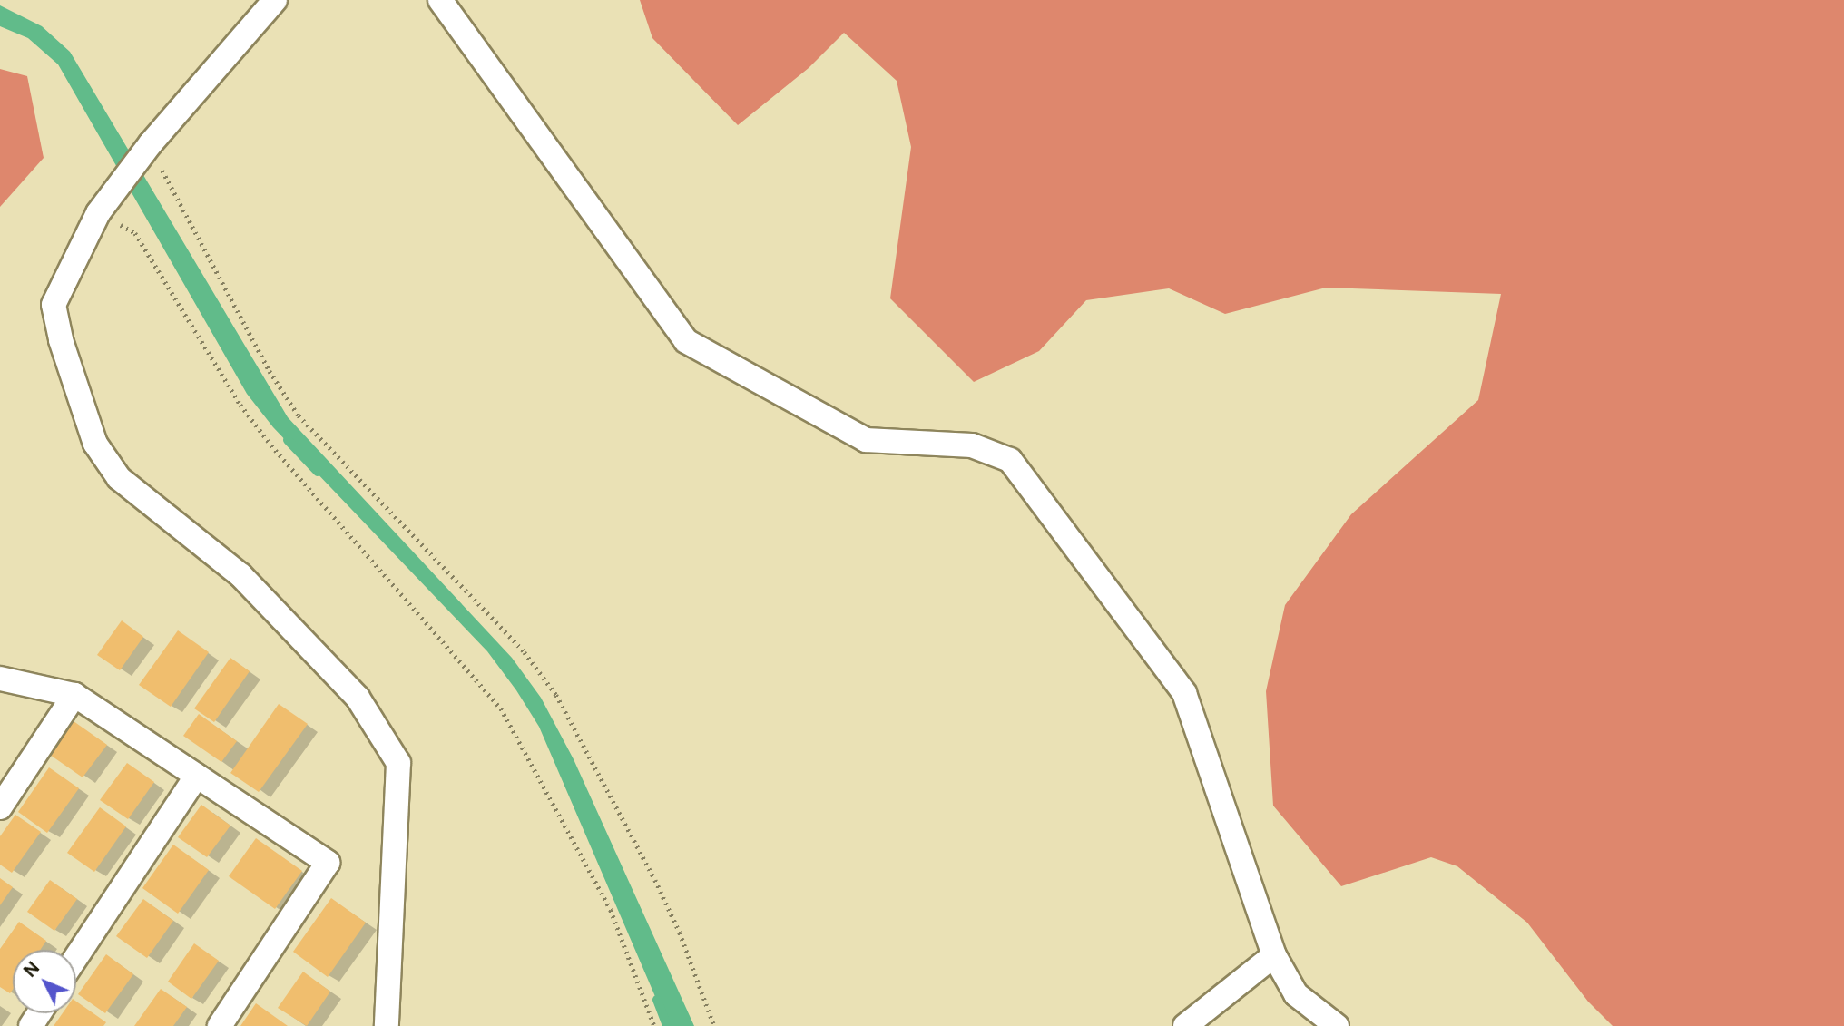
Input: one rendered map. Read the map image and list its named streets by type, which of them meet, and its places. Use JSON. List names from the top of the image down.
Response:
{
  "north": "top left"
}
